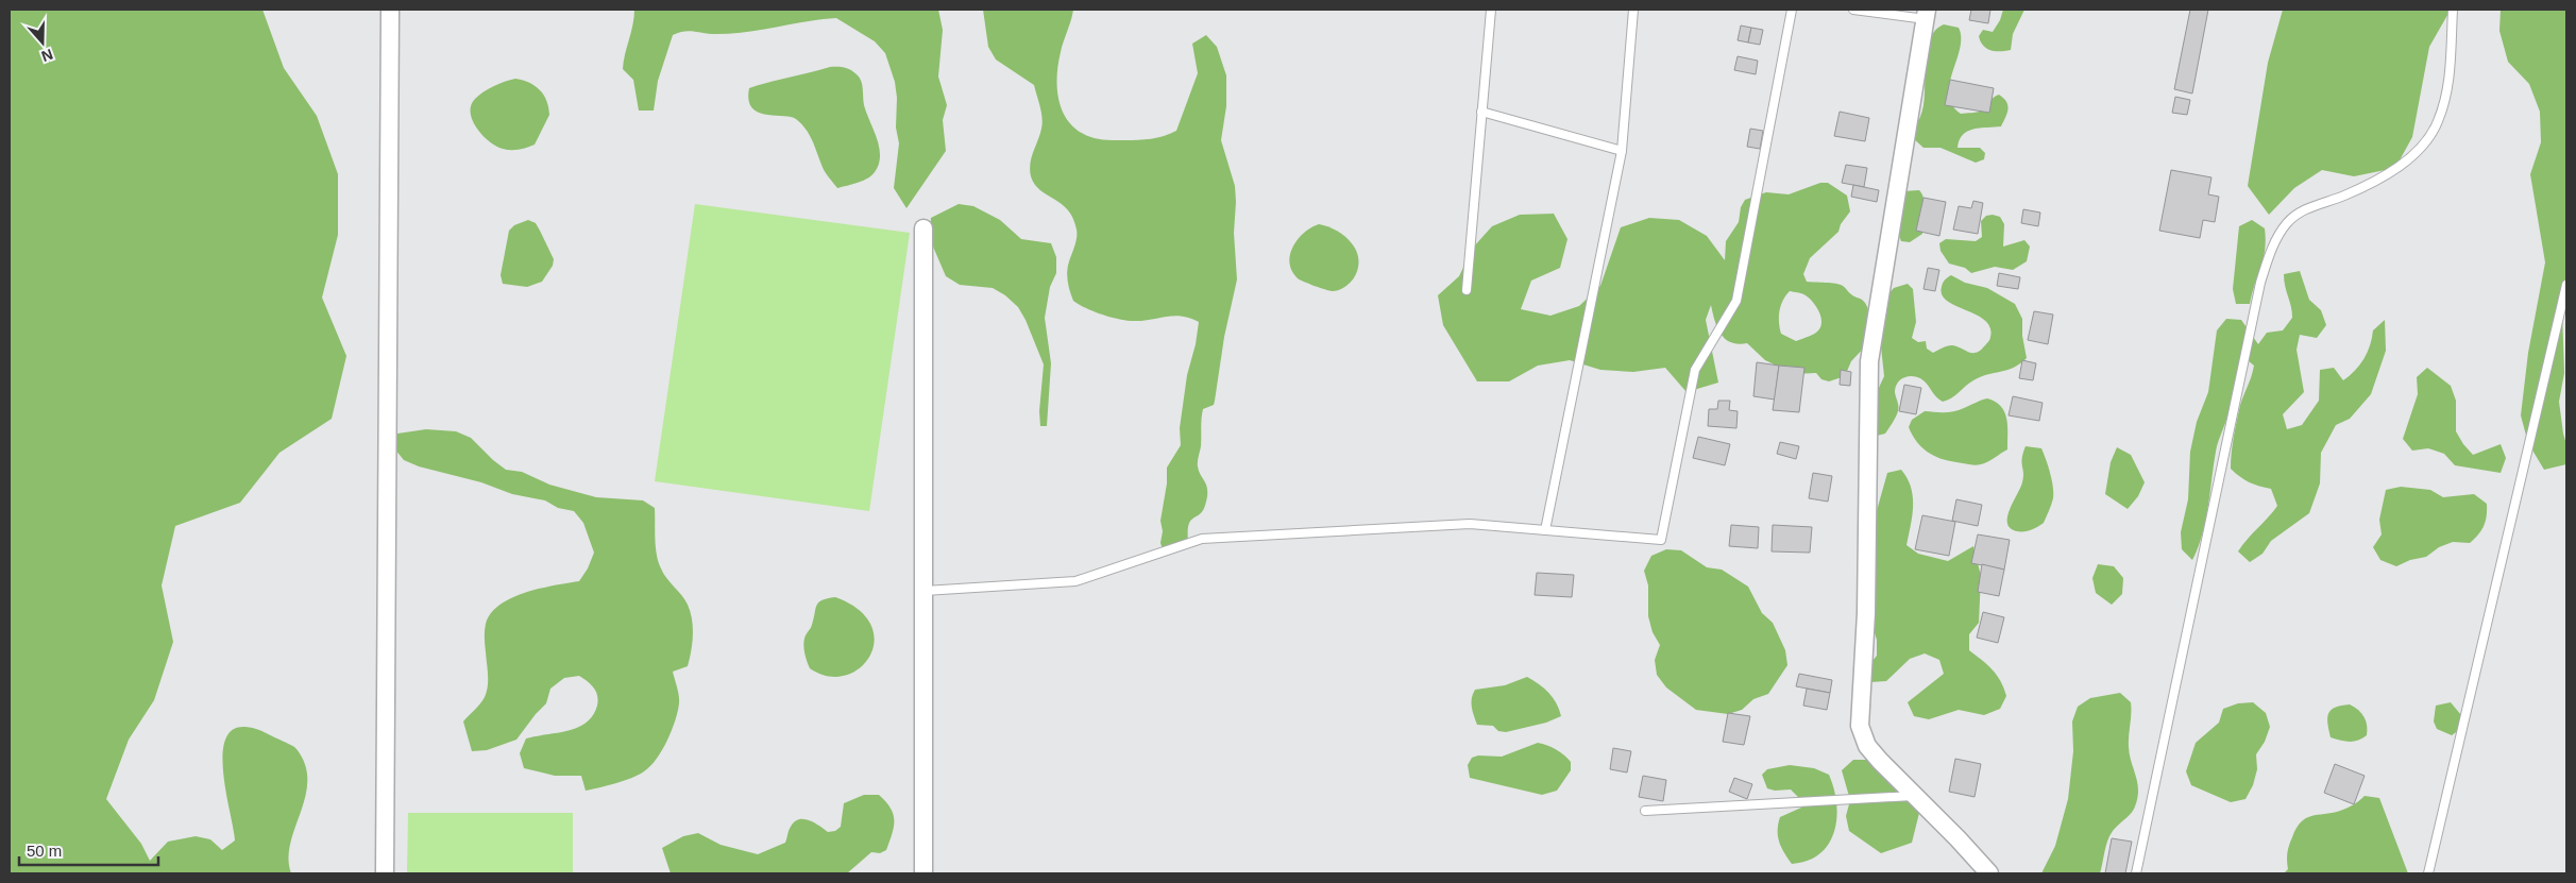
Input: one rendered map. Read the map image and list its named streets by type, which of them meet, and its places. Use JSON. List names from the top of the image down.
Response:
{
  "scale_bar": "50 m",
  "north": "bottom"
}
